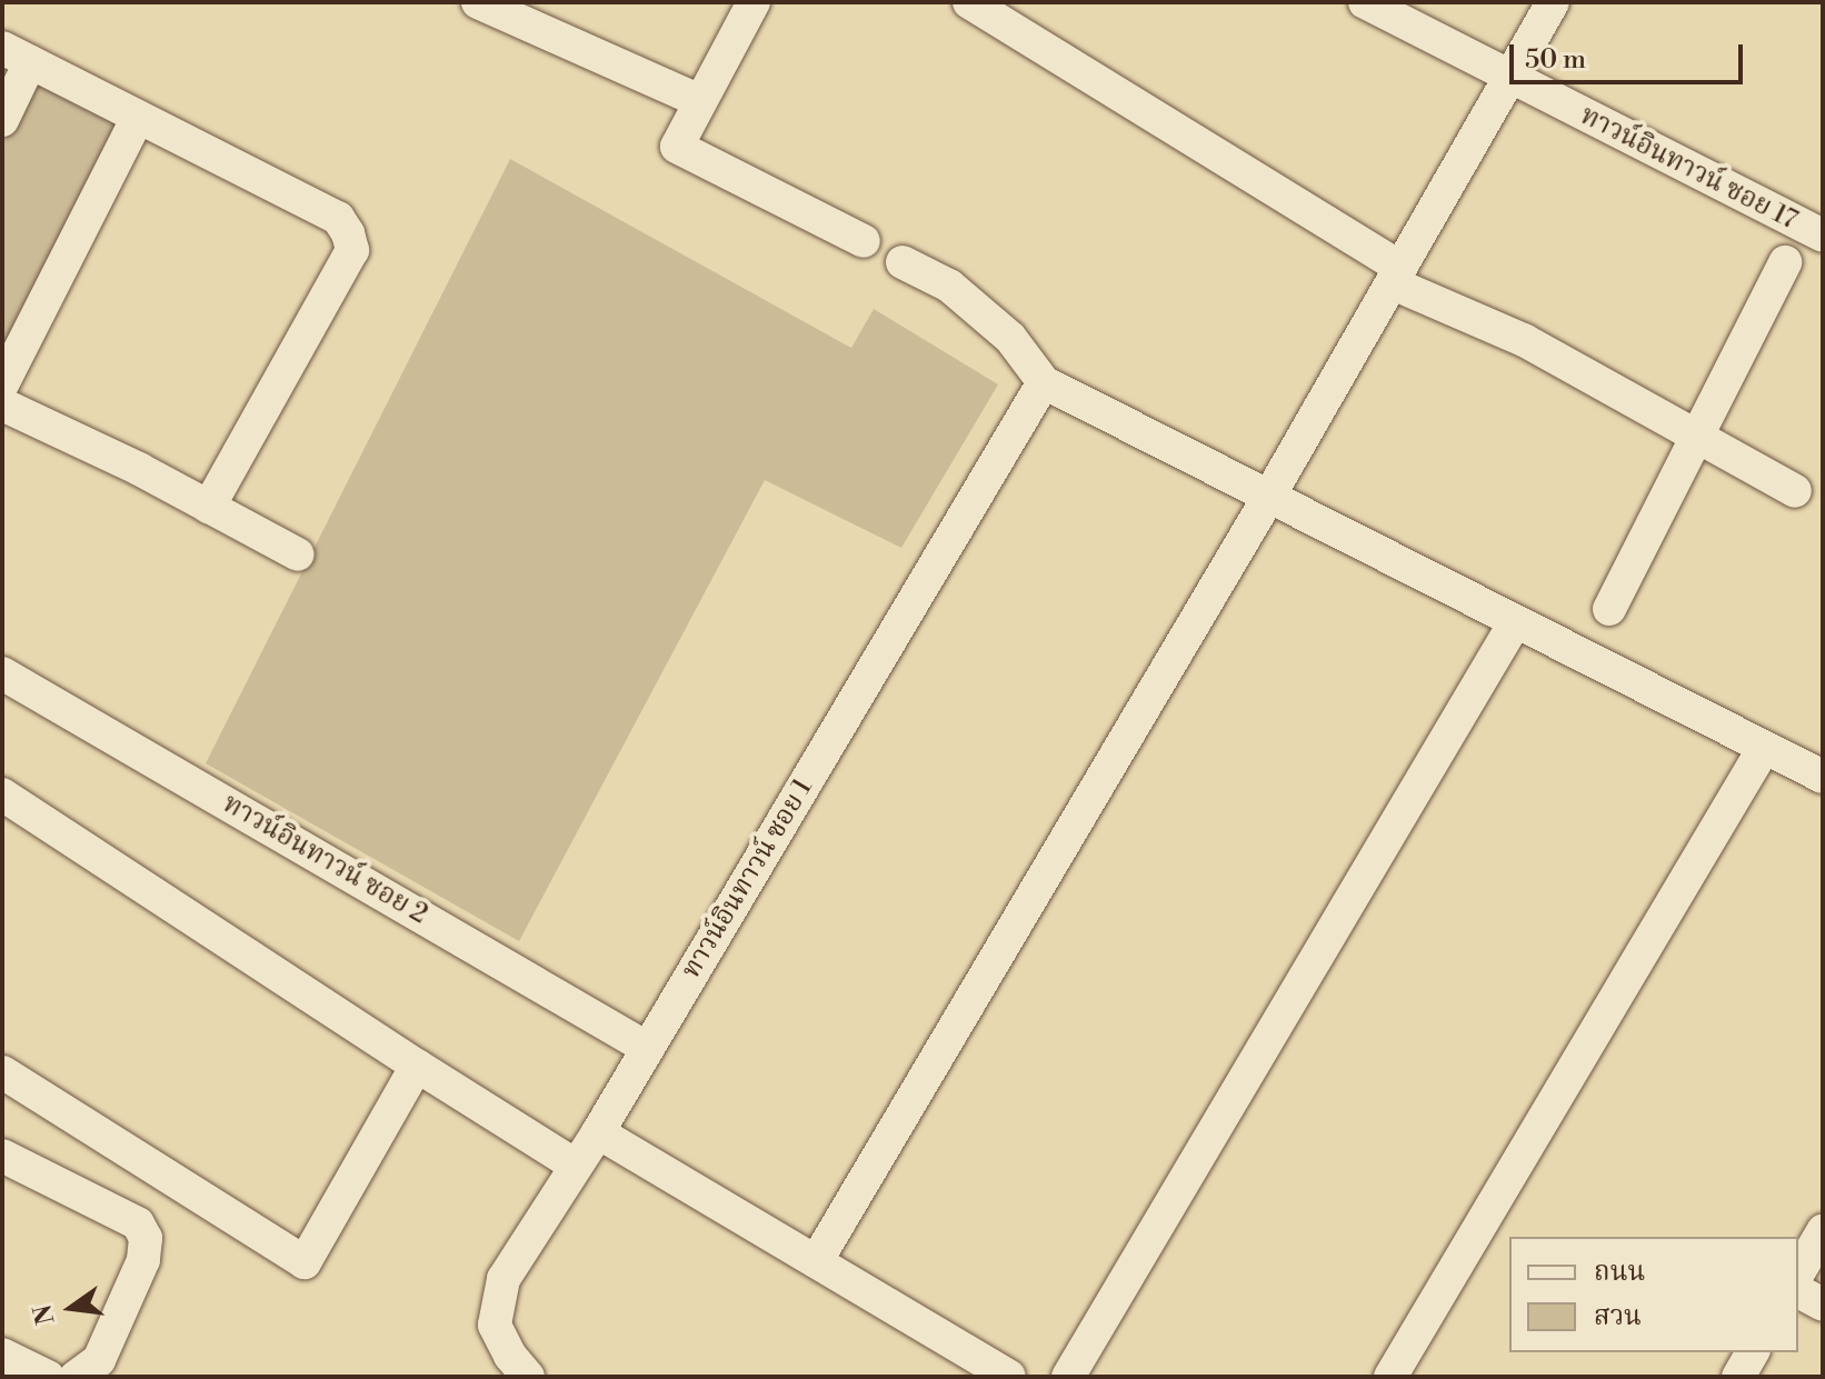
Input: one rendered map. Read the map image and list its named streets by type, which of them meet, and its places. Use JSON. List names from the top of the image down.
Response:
{
  "streets": {
    "street": ["ทาวน์อินทาวน์ ซอย 17", "ทาวน์อินทาวน์ ซอย 2", "ทาวน์อินทาวน์ ซอย 1"]
  },
  "crossings": [
    ["ทาวน์อินทาวน์ ซอย 2", "ทาวน์อินทาวน์ ซอย 1"]
  ],
  "legend": ["ถนน", "สวน"],
  "scale_bar": "50 m",
  "north": "left"
}
